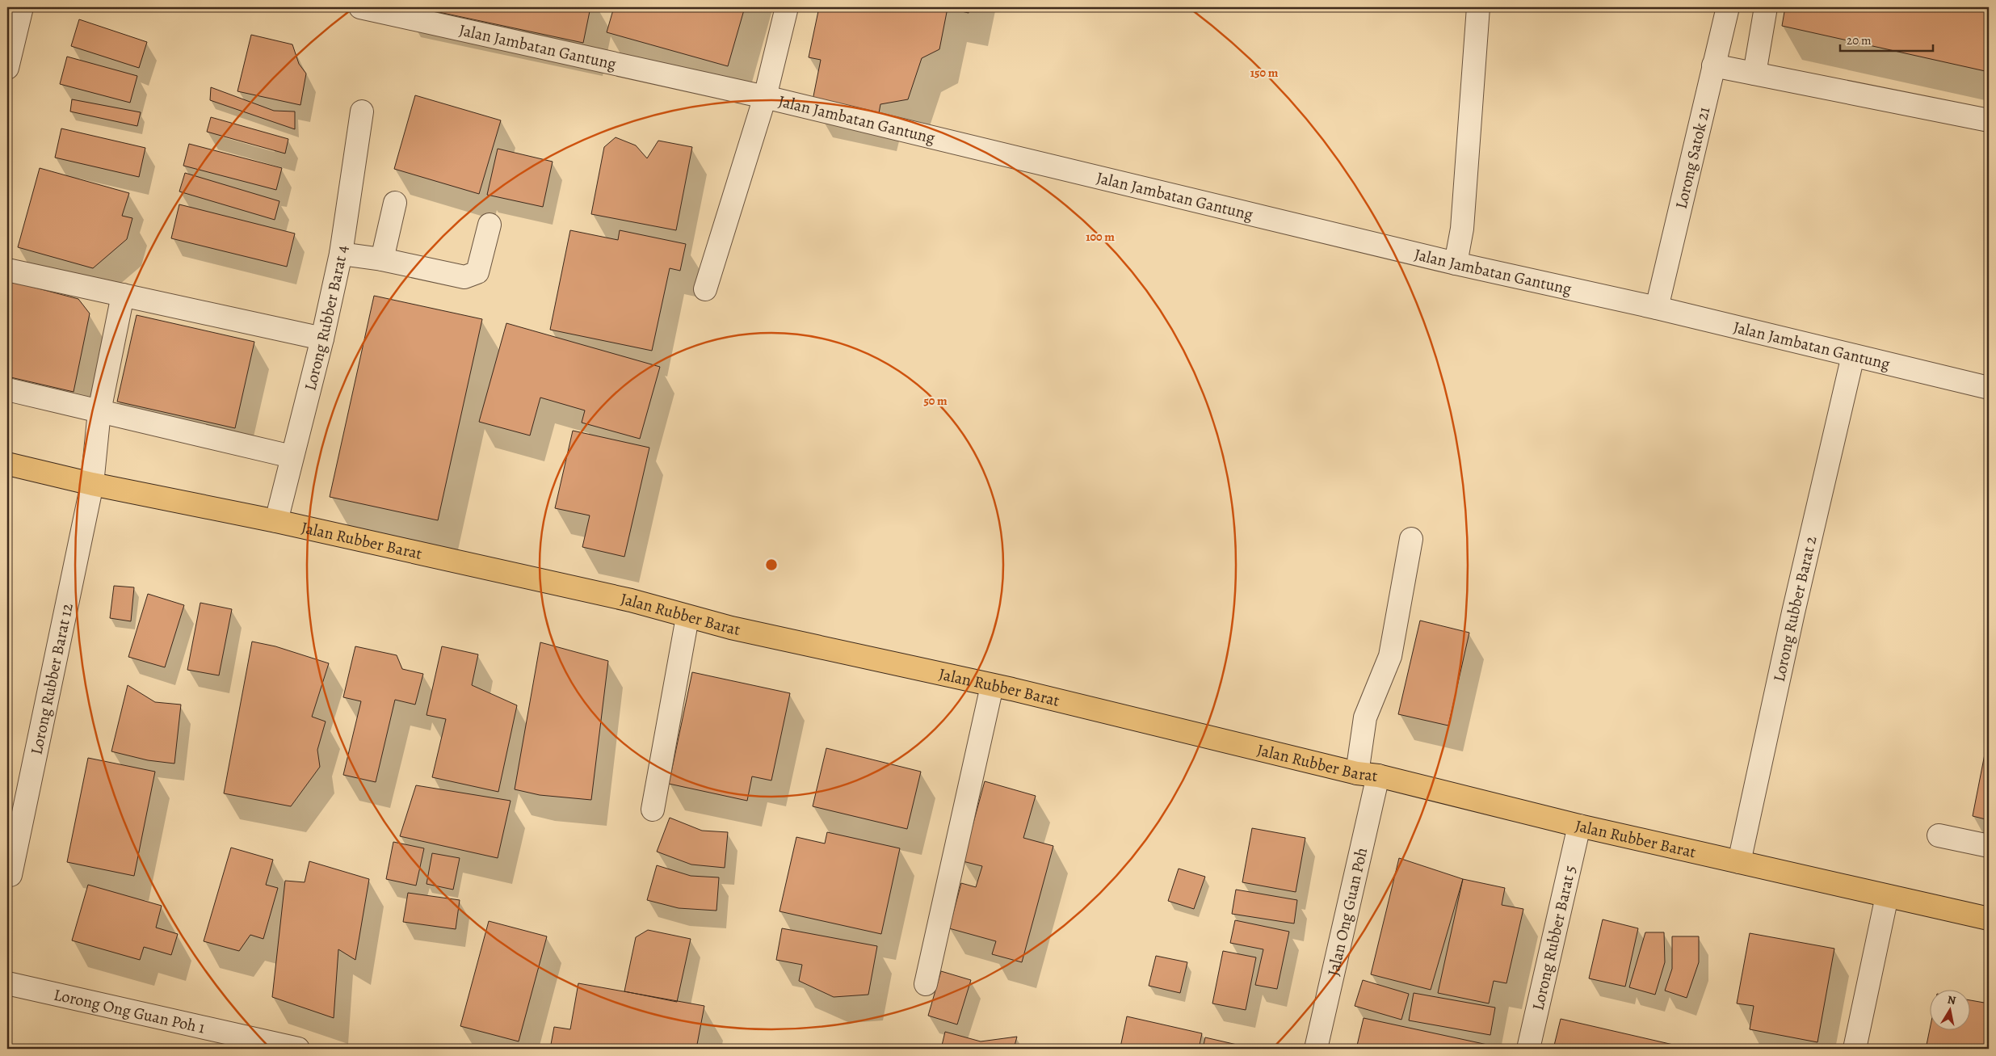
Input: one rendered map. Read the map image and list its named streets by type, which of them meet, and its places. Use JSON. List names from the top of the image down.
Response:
{
  "streets": {
    "main road": ["Jalan Rubber Barat"],
    "street": [
      "Jalan Jambatan Gantung",
      "Lorong Satok 21",
      "Lorong Rubber Barat 4",
      "Lorong Rubber Barat 2",
      "Lorong Rubber Barat 12",
      "Jalan Ong Guan Poh",
      "Lorong Rubber Barat 5",
      "Lorong Ong Guan Poh 1"
    ]
  },
  "crossings": [
    ["Jalan Jambatan Gantung", "Lorong Satok 21"],
    ["Jalan Jambatan Gantung", "Lorong Rubber Barat 2"],
    ["Lorong Rubber Barat 4", "Jalan Rubber Barat"],
    ["Jalan Rubber Barat", "Lorong Rubber Barat 2"],
    ["Jalan Rubber Barat", "Lorong Rubber Barat 12"],
    ["Jalan Rubber Barat", "Jalan Ong Guan Poh"],
    ["Jalan Rubber Barat", "Lorong Rubber Barat 5"]
  ],
  "scale_bar": "20 m",
  "north": "top",
  "rings": ["150 m", "100 m", "50 m"]
}
